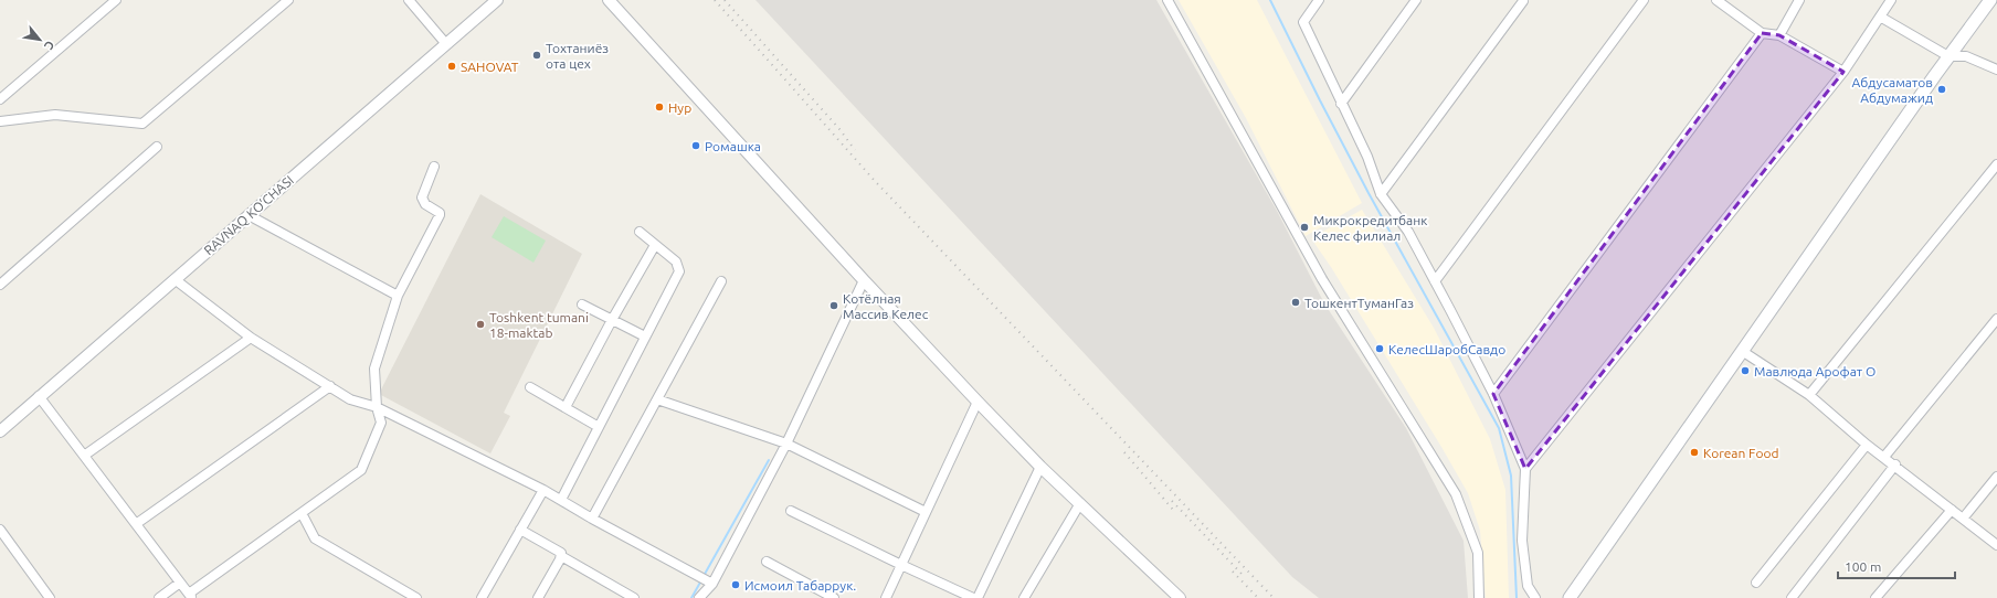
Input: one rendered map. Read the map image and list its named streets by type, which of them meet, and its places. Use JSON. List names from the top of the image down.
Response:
{
  "streets": {
    "street": ["RAVNAQ KO‘CHASI"]
  },
  "places": [
    "Тохтаниёз ота цех",
    "SAHOVAT",
    "Абдусаматов Абдумажид",
    "Нур",
    "Ромашка",
    "Микрокредитбанк Келес филиал",
    "ТошкентТуманГаз",
    "Котёлная Массив Келес",
    "Toshkent tumani 18-maktab",
    "КелесШаробСавдо",
    "Мавлюда Арофат О",
    "Korean Food",
    "Исмоил Табаррук."
  ],
  "scale_bar": "100 m",
  "north": "bottom right"
}
